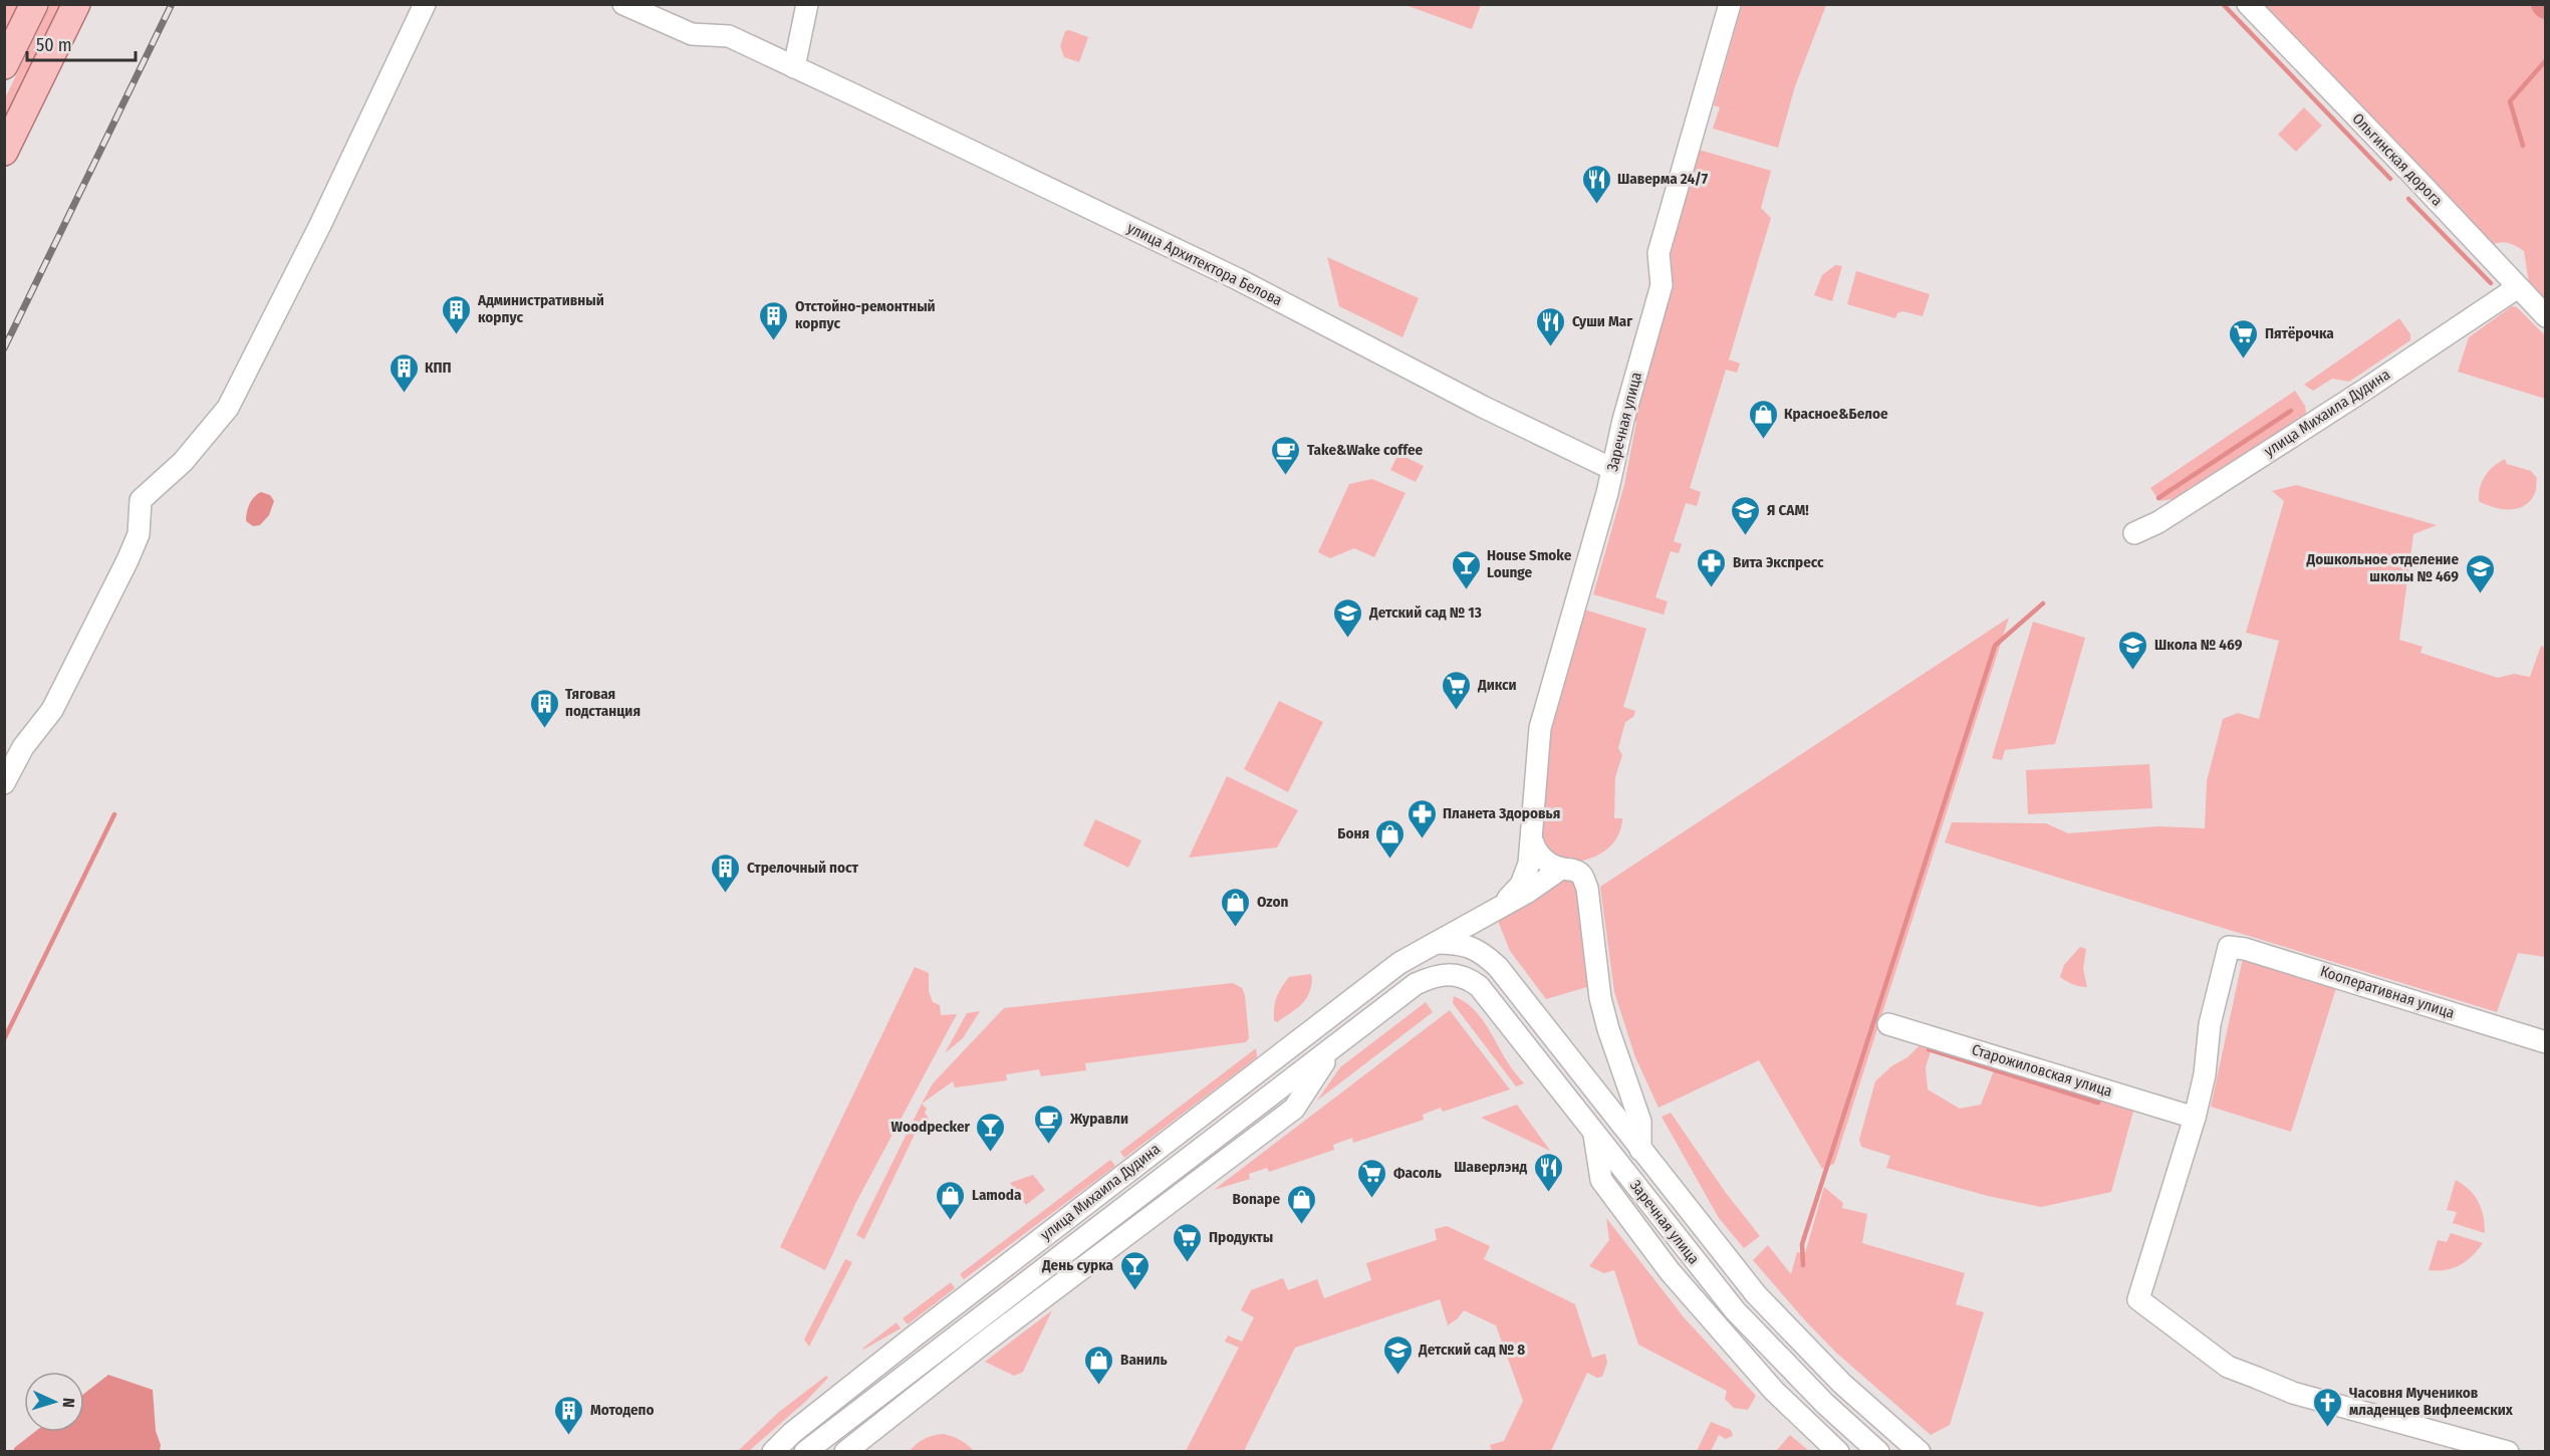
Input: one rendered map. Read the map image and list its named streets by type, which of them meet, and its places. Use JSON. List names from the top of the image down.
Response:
{
  "streets": {
    "street": [
      "Ольгинская дорога",
      "улица Архитектора Белова",
      "улица Михаила Дудина",
      "Заречная улица",
      "Кооперативная улица",
      "Старожиловская улица"
    ]
  },
  "crossings": [
    ["Ольгинская дорога", "улица Михаила Дудина"],
    ["улица Архитектора Белова", "Заречная улица"],
    ["улица Михаила Дудина", "Заречная улица"],
    ["Кооперативная улица", "Старожиловская улица"]
  ],
  "places": {
    "restaurant": ["Шаверма 24/7", "Суши Маг", "Шаверлэнд"],
    "building": [
      "Административный корпус",
      "Отстойно-ремонтный корпус",
      "КПП",
      "Тяговая подстанция",
      "Стрелочный пост",
      "Мотодепо"
    ],
    "supermarket": [
      "Пятёрочка",
      "Дикси",
      "Фасоль",
      "Продукты"
    ],
    "shop": [
      "Красное&Белое",
      "Боня",
      "Ozon",
      "Lamoda",
      "Bonape",
      "Ваниль"
    ],
    "cafe": ["Take&Wake coffee", "Журавли"],
    "school or university": [
      "Я САМ!",
      "Дошкольное отделение школы № 469",
      "Детский сад № 13",
      "Школа № 469",
      "Детский сад № 8"
    ],
    "pharmacy": ["Вита Экспресс", "Планета Здоровья"],
    "bar": ["House Smoke Lounge", "Woodpecker", "День сурка"],
    "church": ["Часовня Мучеников младенцев Вифлеемских"]
  },
  "scale_bar": "50 m",
  "north": "right"
}
